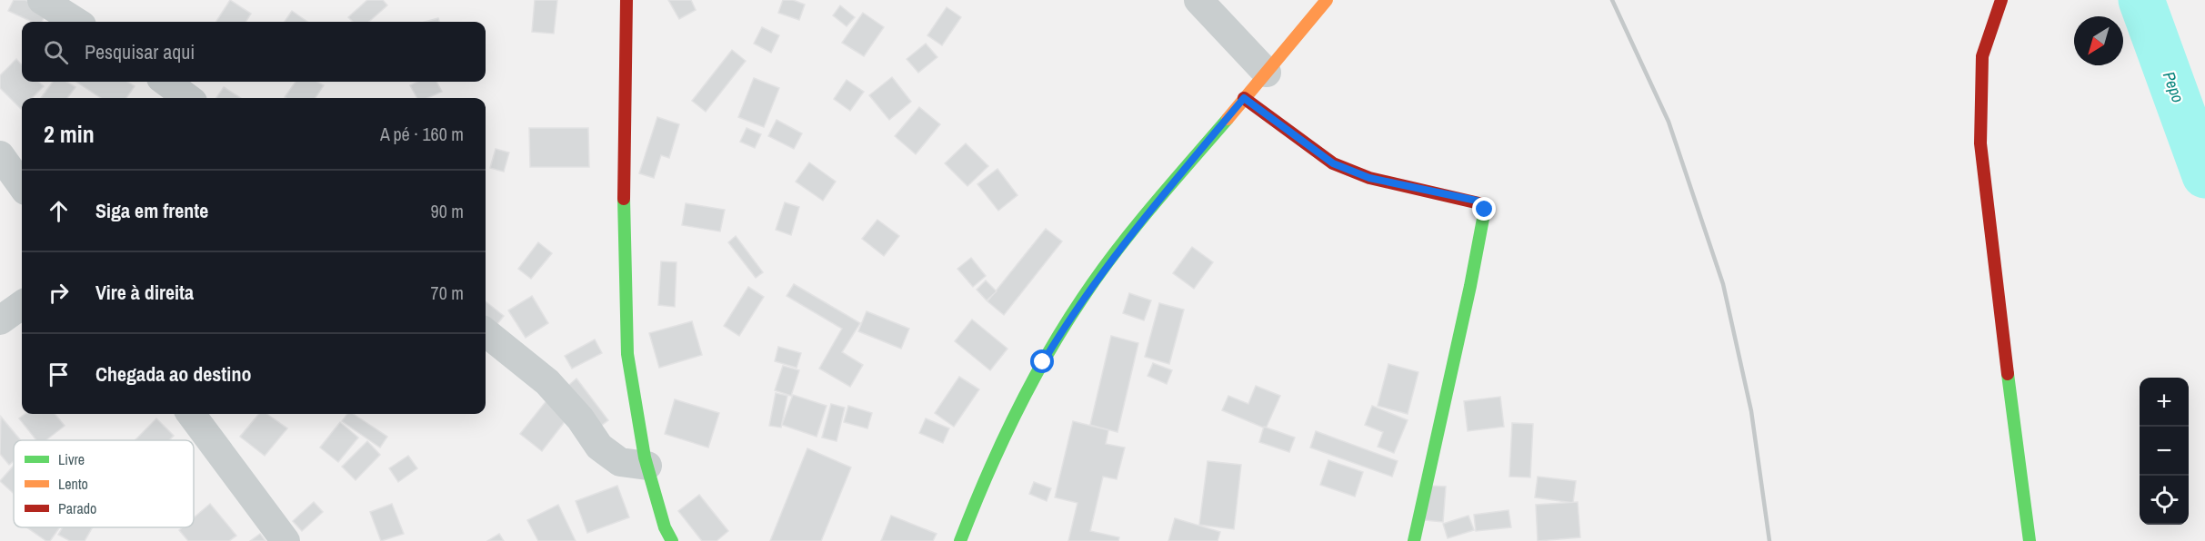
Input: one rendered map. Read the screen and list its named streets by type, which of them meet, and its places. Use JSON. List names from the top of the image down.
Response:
{
  "water": ["Pepo"],
  "legend": ["Livre", "Lento", "Parado"],
  "north": "bottom left",
  "page": {
    "search": "Pesquisar aqui",
    "heading": ["2 min", "A pé · 160 m"],
    "list": [
      ["Siga em frente", "90 m"],
      ["Vire à direita", "70 m"],
      "Chegada ao destino"
    ],
    "map_buttons": ["+", "−"]
  }
}
